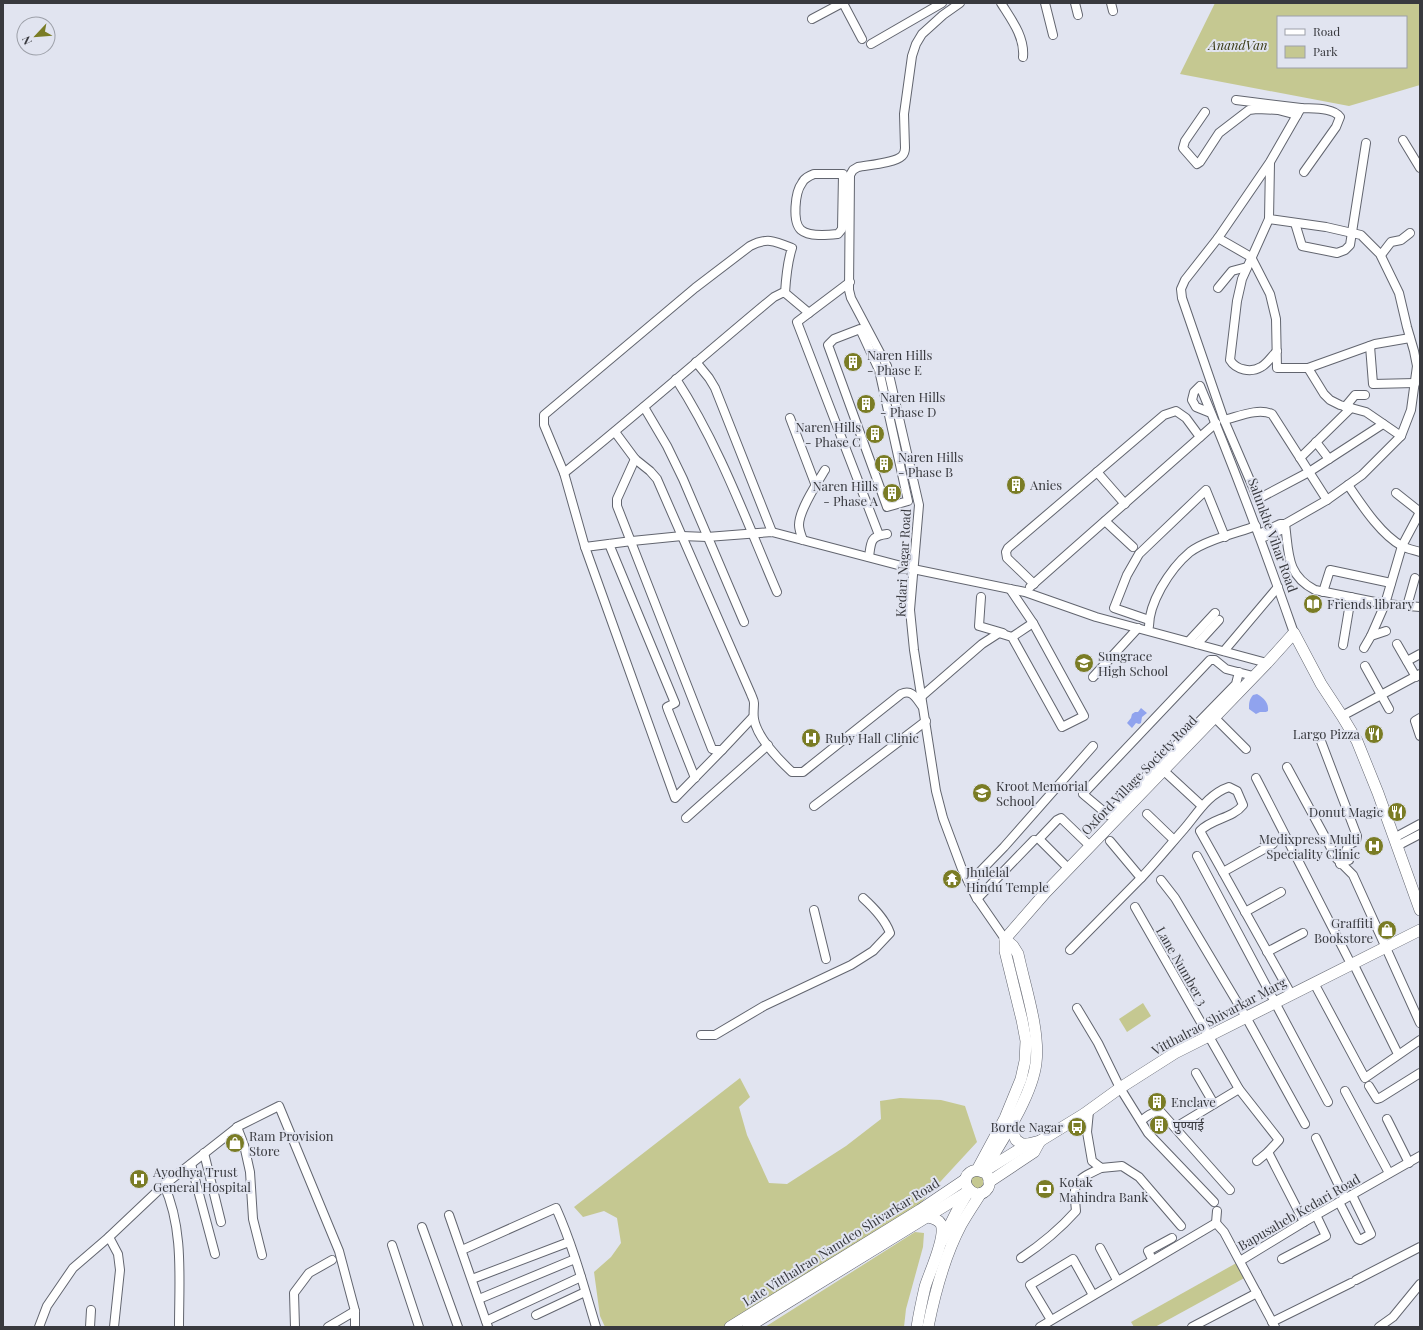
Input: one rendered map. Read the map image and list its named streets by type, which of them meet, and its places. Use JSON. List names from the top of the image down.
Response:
{
  "streets": {
    "street": [
      "Salunkhe Vihar Road",
      "Kedari Nagar Road",
      "Oxford Village Society Road",
      "Lane Number 3",
      "Vitthalrao Shivarkar Marg",
      "Bapusaheb Kedari Road",
      "Late Vitthalrao Namdeo Shivarkar Road"
    ]
  },
  "crossings": [
    ["Salunkhe Vihar Road", "Oxford Village Society Road"],
    ["Kedari Nagar Road", "Oxford Village Society Road"],
    ["Lane Number 3", "Vitthalrao Shivarkar Marg"]
  ],
  "parks": ["AnandVan"],
  "places": {
    "building": [
      "Naren Hills - Phase E",
      "Naren Hills - Phase D",
      "Naren Hills - Phase C",
      "Naren Hills - Phase B",
      "Anies",
      "Naren Hills - Phase A",
      "Enclave",
      "पुण्याई"
    ],
    "library": ["Friends library"],
    "school or university": ["Sungrace High School", "Kroot Memorial School"],
    "restaurant": ["Largo Pizza", "Donut Magic"],
    "hospital": ["Ruby Hall Clinic", "Medixpress Multi Speciality Clinic", "Ayodhya Trust General Hospital"],
    "temple": ["Jhulelal Hindu Temple"],
    "shop": ["Graffiti Bookstore", "Ram Provision Store"],
    "bus stop": ["Borde Nagar"],
    "bank": ["Kotak Mahindra Bank"]
  },
  "legend": ["Road", "Park"],
  "north": "bottom left"
}
